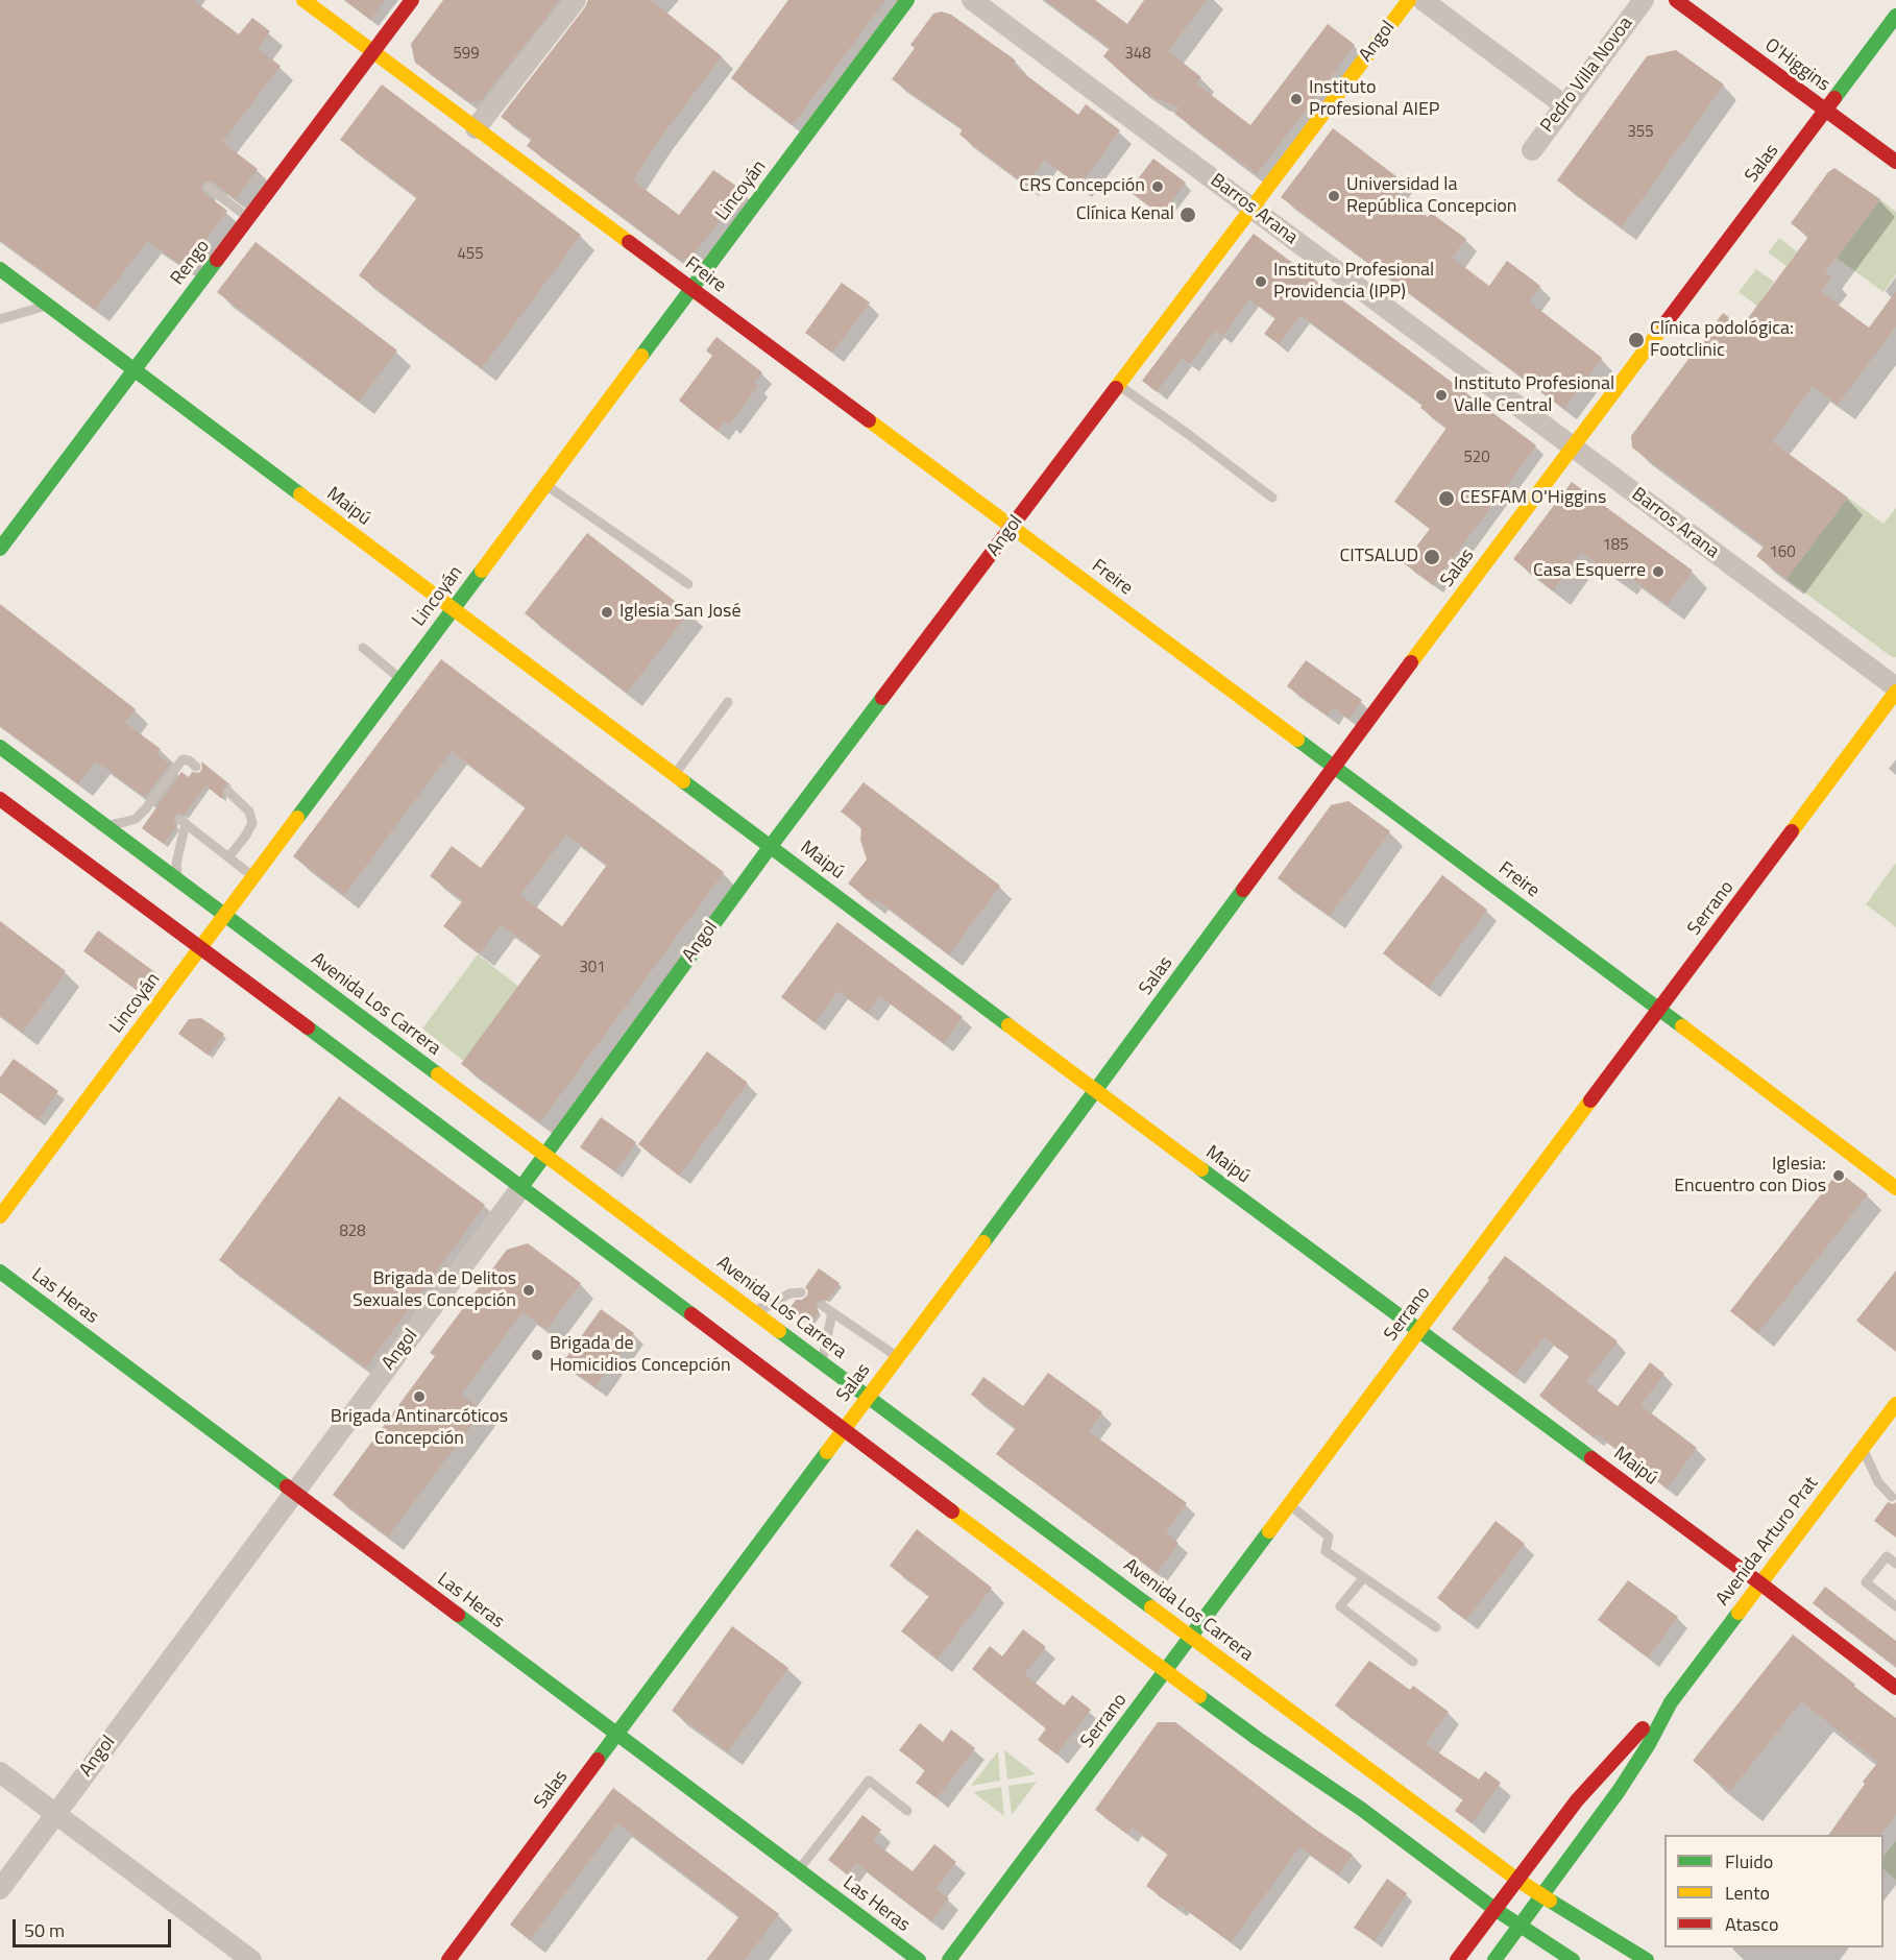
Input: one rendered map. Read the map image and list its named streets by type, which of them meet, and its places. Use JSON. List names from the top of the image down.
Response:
{
  "streets": {
    "main road": [
      "Angol",
      "O'Higgins",
      "Salas",
      "Lincoyán",
      "Rengo",
      "Freire",
      "Maipú",
      "Serrano",
      "Avenida Los Carrera",
      "Las Heras",
      "Avenida Arturo Prat"
    ],
    "street": ["Pedro Villa Novoa", "Barros Arana"]
  },
  "crossings": [
    ["Angol", "Barros Arana"],
    ["Angol", "Freire"],
    ["Angol", "Maipú"],
    ["Angol", "Avenida Los Carrera"],
    ["Angol", "Las Heras"],
    ["O'Higgins", "Salas"],
    ["Salas", "Barros Arana"],
    ["Salas", "Freire"],
    ["Salas", "Maipú"],
    ["Salas", "Avenida Los Carrera"],
    ["Salas", "Las Heras"],
    ["Lincoyán", "Freire"],
    ["Lincoyán", "Maipú"],
    ["Lincoyán", "Avenida Los Carrera"],
    ["Rengo", "Freire"],
    ["Rengo", "Maipú"],
    ["Freire", "Serrano"],
    ["Maipú", "Serrano"],
    ["Maipú", "Avenida Arturo Prat"],
    ["Serrano", "Avenida Los Carrera"],
    ["Avenida Los Carrera", "Avenida Arturo Prat"]
  ],
  "places": [
    "Instituto Profesional AIEP",
    "CRS Concepción",
    "Universidad la República Concepcion",
    "Clínica Kenal",
    "Instituto Profesional Providencia (IPP)",
    "Clínica podológica: Footclinic",
    "Instituto Profesional Valle Central",
    "CESFAM O'Higgins",
    "CITSALUD",
    "Casa Esquerre",
    "Iglesia San José",
    "Iglesia: Encuentro con Dios",
    "Brigada de Delitos Sexuales Concepción",
    "Brigada de Homicidios Concepción",
    "Brigada Antinarcóticos Concepción"
  ],
  "house_numbers": [
    "599",
    "348",
    "355",
    "455",
    "520",
    "185",
    "160",
    "301",
    "828"
  ],
  "legend": ["Fluido", "Lento", "Atasco"],
  "scale_bar": "50 m"
}
